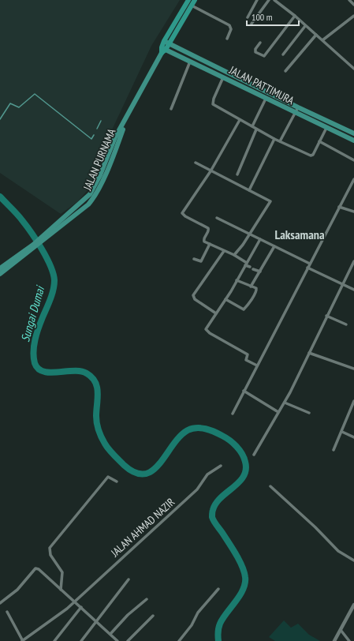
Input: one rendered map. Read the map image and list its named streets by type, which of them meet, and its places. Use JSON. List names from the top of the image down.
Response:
{
  "streets": {
    "main road": ["JALAN PATTIMURA", "JALAN PURNAMA"],
    "street": ["JALAN AHMAD NAZIR"]
  },
  "crossings": [
    ["JALAN PATTIMURA", "JALAN PURNAMA"]
  ],
  "districts": ["Laksamana"],
  "water": ["Sungai Dumai"],
  "scale_bar": "100 m"
}
